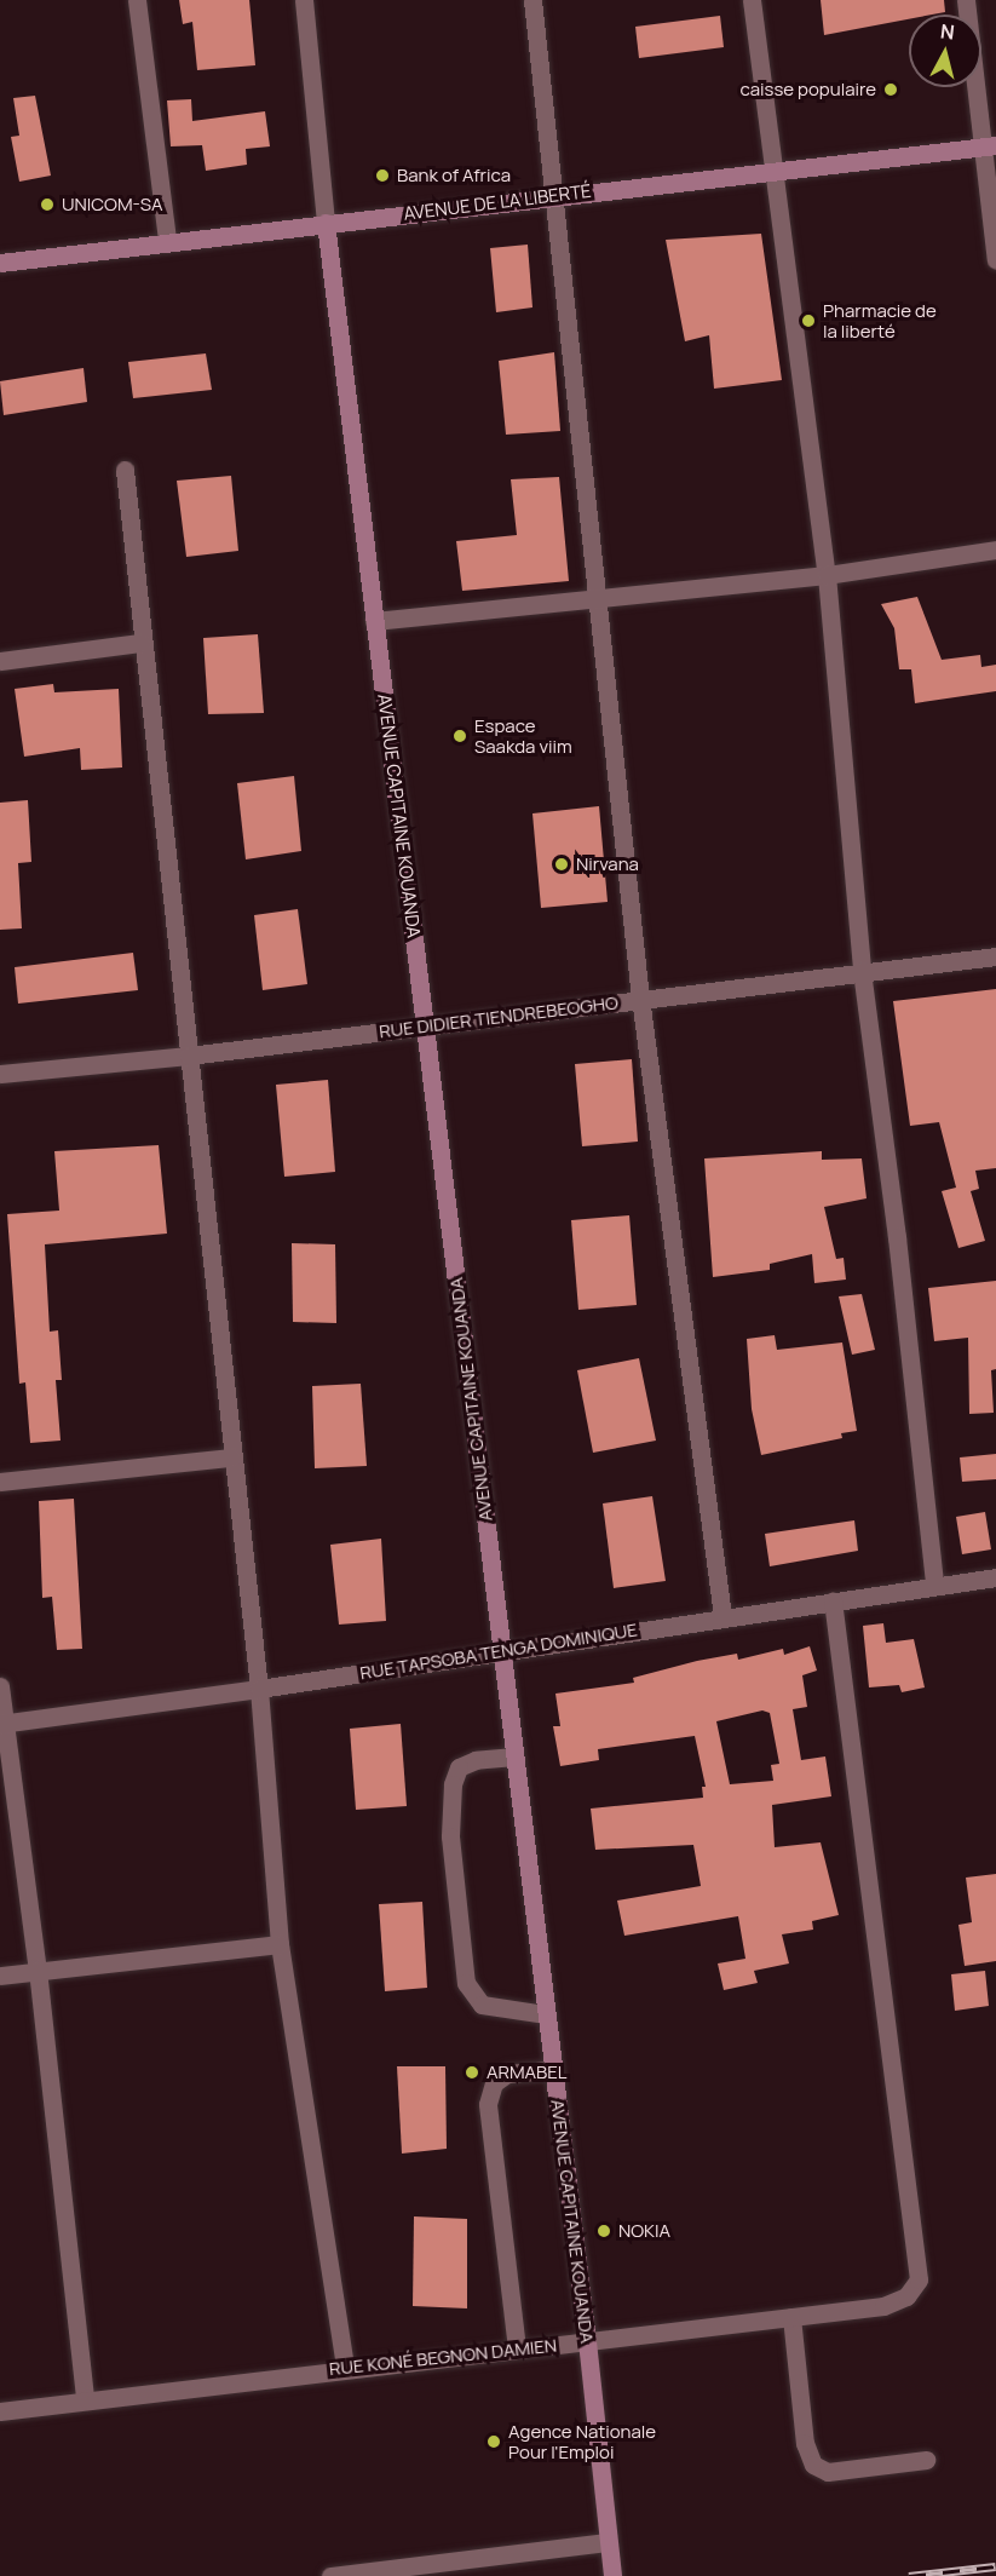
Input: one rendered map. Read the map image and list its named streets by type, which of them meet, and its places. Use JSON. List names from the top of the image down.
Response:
{
  "streets": {
    "street": [
      "AVENUE DE LA LIBERTÉ",
      "AVENUE CAPITAINE KOUANDA",
      "RUE DIDIER TIENDREBEOGHO",
      "RUE TAPSOBA TENGA DOMINIQUE",
      "RUE KONÉ BEGNON DAMIEN"
    ]
  },
  "crossings": [
    ["AVENUE DE LA LIBERTÉ", "AVENUE CAPITAINE KOUANDA"],
    ["AVENUE CAPITAINE KOUANDA", "RUE DIDIER TIENDREBEOGHO"],
    ["AVENUE CAPITAINE KOUANDA", "RUE TAPSOBA TENGA DOMINIQUE"],
    ["AVENUE CAPITAINE KOUANDA", "RUE KONÉ BEGNON DAMIEN"],
    ["RUE TAPSOBA TENGA DOMINIQUE", "RUE KONÉ BEGNON DAMIEN"]
  ],
  "places": [
    "caisse populaire",
    "Bank of Africa",
    "UNICOM-SA",
    "Pharmacie de la liberté",
    "Espace Saakda viim",
    "Nirvana",
    "ARMABEL",
    "NOKIA",
    "Agence Nationale Pour l'Emploi"
  ],
  "north": "top"
}
